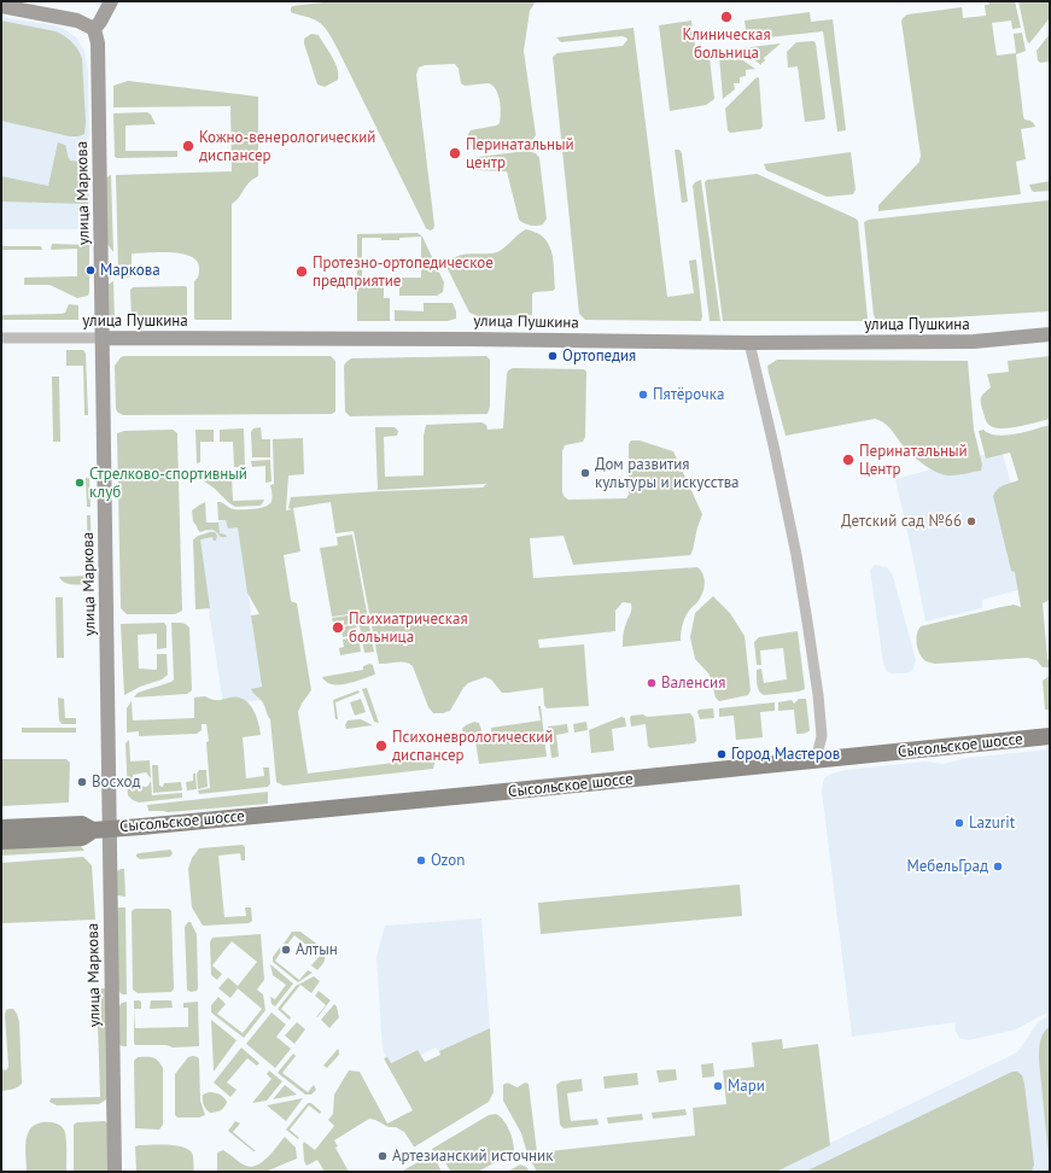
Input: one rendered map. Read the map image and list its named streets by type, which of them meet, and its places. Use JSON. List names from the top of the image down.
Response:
{
  "streets": {
    "main road": ["Сысольское шоссе"],
    "street": ["улица Маркова", "улица Пушкина"]
  },
  "crossings": [
    ["улица Маркова", "улица Пушкина"],
    ["улица Маркова", "Сысольское шоссе"]
  ],
  "places": [
    "Клиническая больница",
    "Кожно-венерологический диспансер",
    "Перинатальный центр",
    "Маркова",
    "Протезно-ортопедическое предприятие",
    "Ортопедия",
    "Пятёрочка",
    "Перинатальный Центр",
    "Дом развития культуры и искусства",
    "Стрелково-спортивный клуб",
    "Детский сад №66",
    "Психиатрическая больница",
    "Валенсия",
    "Психоневрологический диспансер",
    "Город Мастеров",
    "Восход",
    "Lazurit",
    "Ozon",
    "МебельГрад",
    "Алтын",
    "Мари",
    "Артезианский источник"
  ]
}
